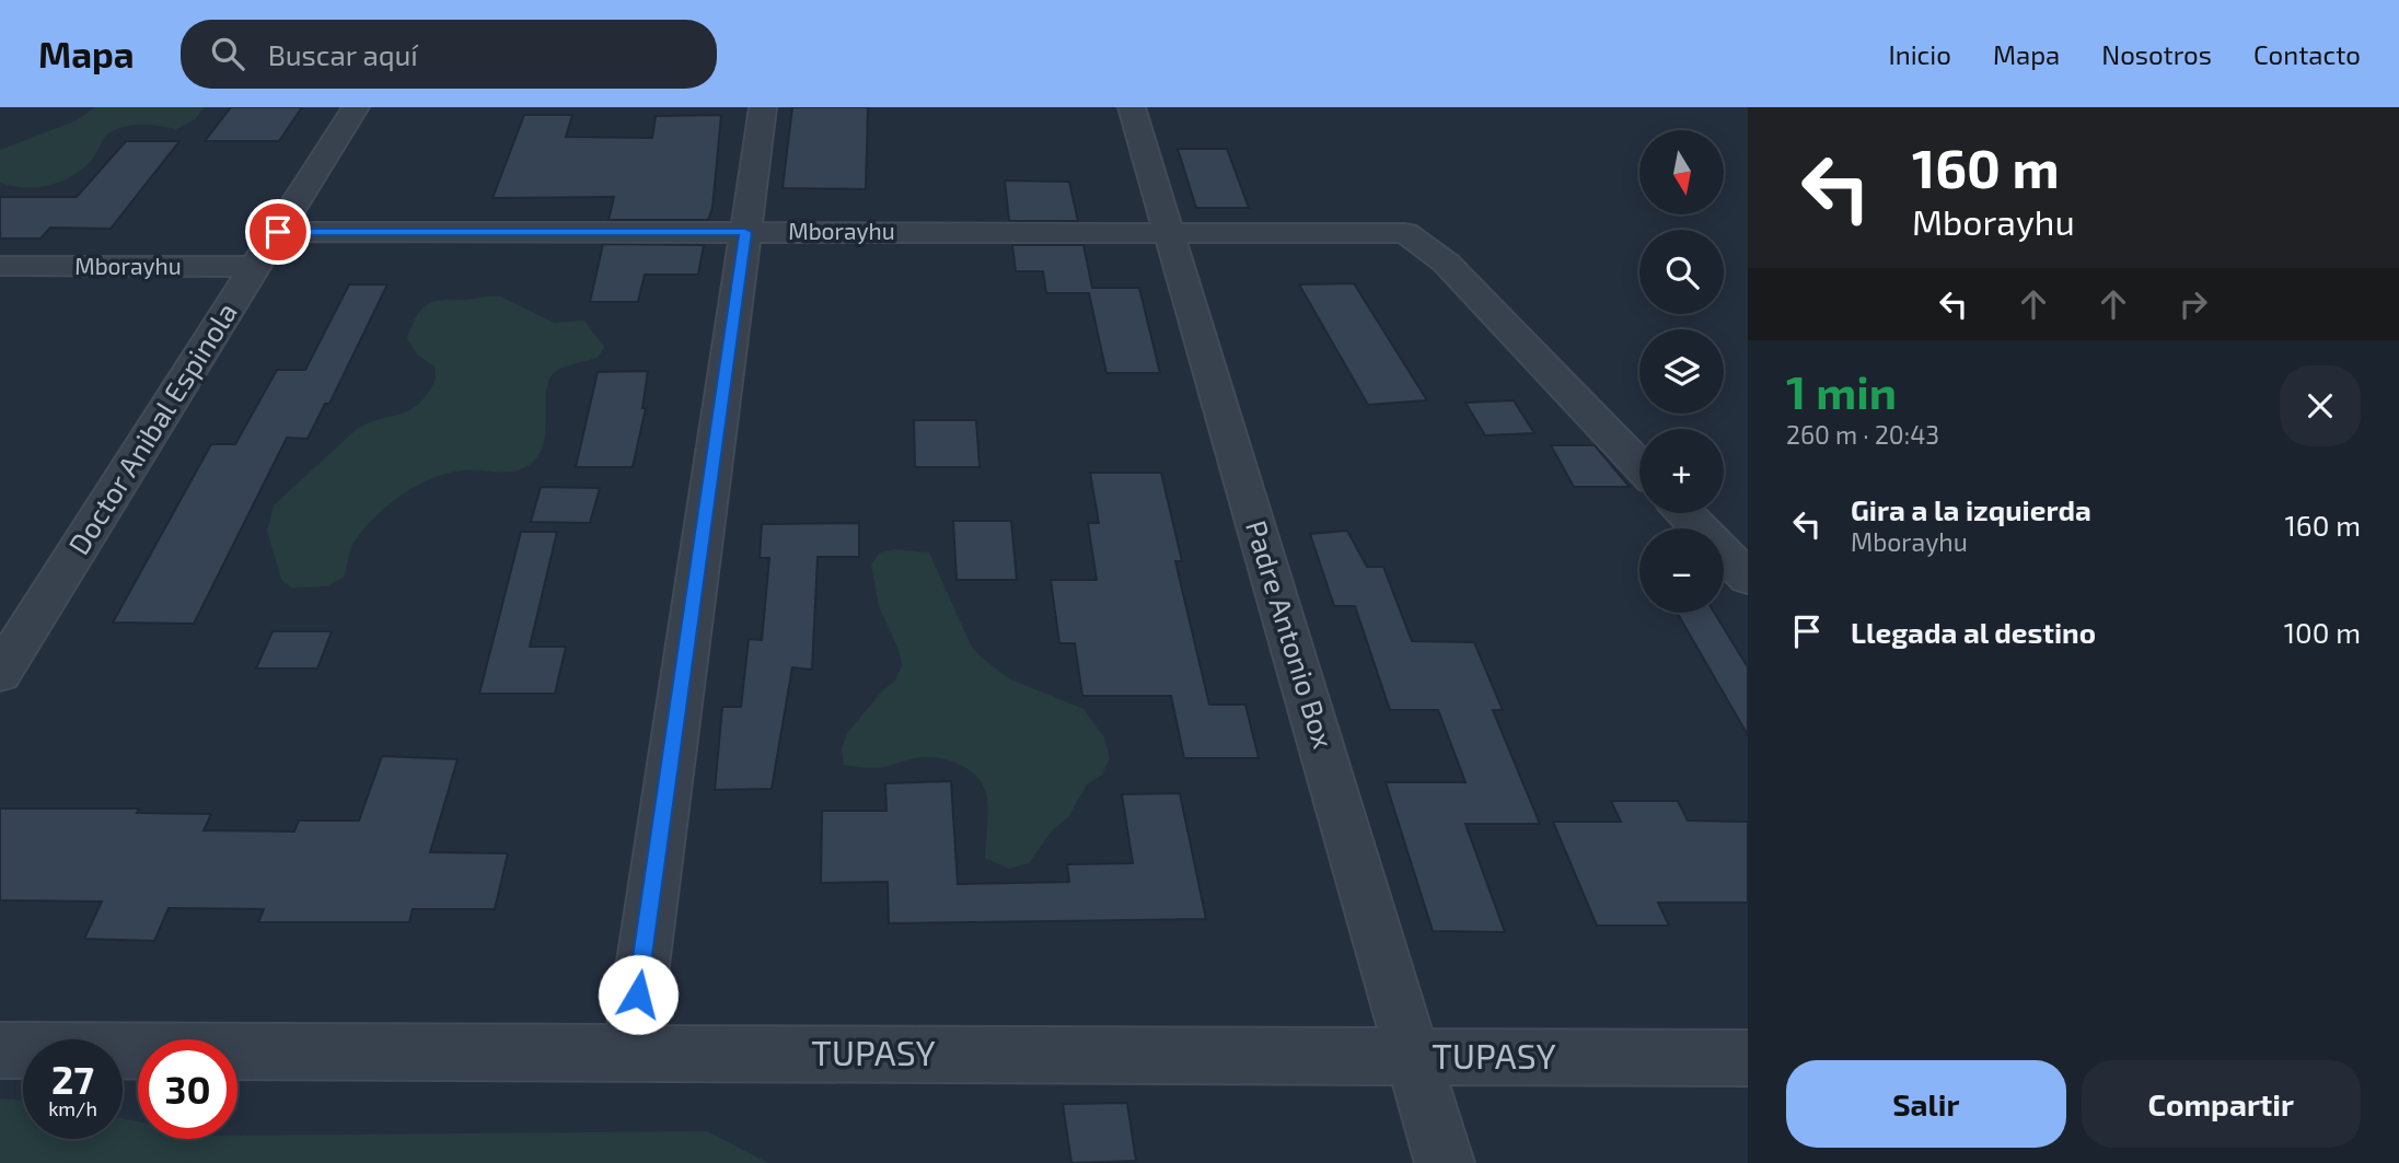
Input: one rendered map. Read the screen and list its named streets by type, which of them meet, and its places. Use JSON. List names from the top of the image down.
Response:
{
  "streets": {
    "street": [
      "Mborayhu",
      "Doctor Anibal Espinola",
      "Padre Antonio Box",
      "TUPASY"
    ]
  },
  "crossings": [
    ["Mborayhu", "Doctor Anibal Espinola"],
    ["Mborayhu", "Padre Antonio Box"],
    ["Padre Antonio Box", "TUPASY"]
  ],
  "north": "bottom",
  "page": {
    "header": "Mapa",
    "search": "Buscar aquí",
    "nav": [
      "Inicio",
      "Mapa",
      "Nosotros",
      "Contacto"
    ],
    "turn": ["160 m", "Mborayhu"],
    "map_buttons": ["+", "−"],
    "heading": ["1 min", "260 m · 20:43"],
    "list": [
      {
        "name": "Gira a la izquierda",
        "note": "Mborayhu",
        "value": "160 m"
      },
      {
        "name": "Llegada al destino",
        "value": "100 m"
      }
    ],
    "speed": "27 km/h",
    "limit": "30",
    "buttons": ["Salir", "Compartir"]
  }
}
